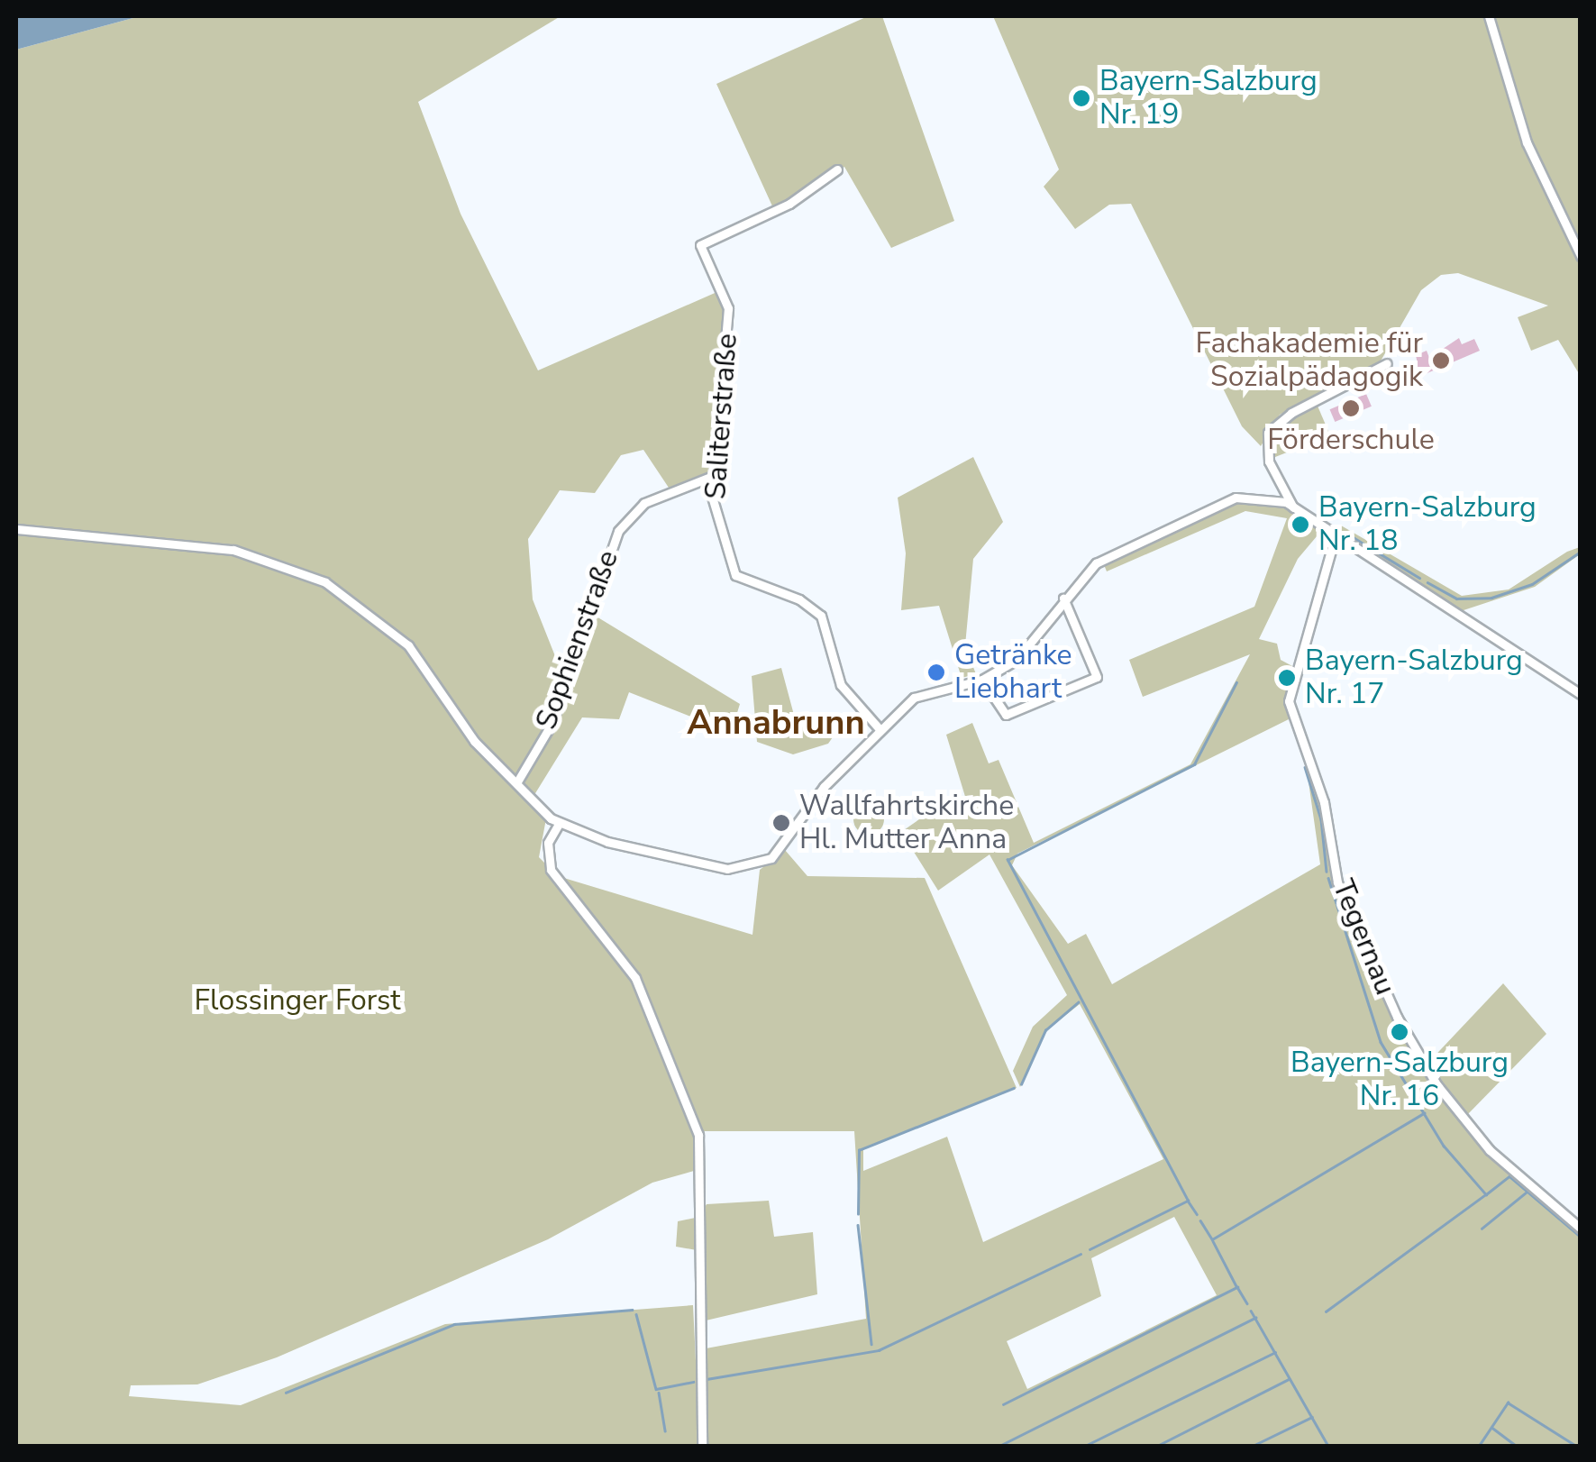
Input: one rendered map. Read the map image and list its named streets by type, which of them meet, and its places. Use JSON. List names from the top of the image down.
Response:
{
  "streets": {
    "street": ["Saliterstraße", "Sophienstraße", "Tegernau"]
  },
  "crossings": [
    ["Saliterstraße", "Sophienstraße"]
  ],
  "districts": ["Annabrunn"],
  "parks": ["Flossinger Forst"],
  "places": [
    "Bayern-Salzburg Nr. 19",
    "Fachakademie für Sozialpädagogik",
    "Förderschule",
    "Bayern-Salzburg Nr. 18",
    "Getränke Liebhart",
    "Bayern-Salzburg Nr. 17",
    "Wallfahrtskirche Hl. Mutter Anna",
    "Bayern-Salzburg Nr. 16"
  ]
}
